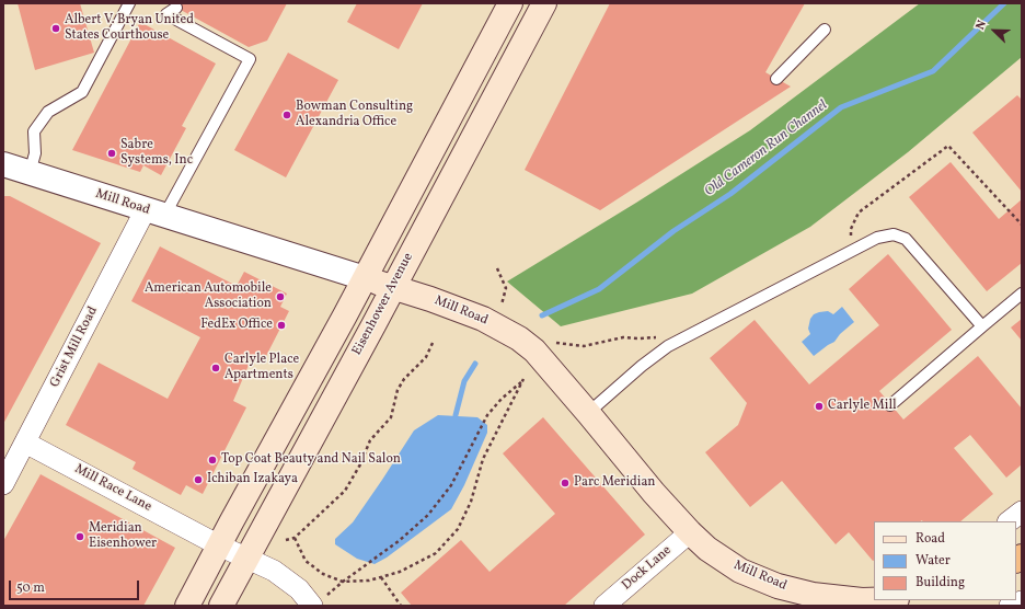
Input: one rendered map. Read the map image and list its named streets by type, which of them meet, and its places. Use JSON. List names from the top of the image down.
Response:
{
  "streets": {
    "main road": ["Mill Road", "Eisenhower Avenue"],
    "street": ["Grist Mill Road", "Mill Race Lane", "Dock Lane"]
  },
  "crossings": [
    ["Mill Road", "Eisenhower Avenue"],
    ["Mill Road", "Grist Mill Road"],
    ["Mill Road", "Dock Lane"],
    ["Eisenhower Avenue", "Mill Race Lane"],
    ["Grist Mill Road", "Mill Race Lane"]
  ],
  "water": ["Old Cameron Run Channel"],
  "places": [
    "Albert V. Bryan United States Courthouse",
    "Bowman Consulting Alexandria Office",
    "Sabre Systems, Inc",
    "American Automobile Association",
    "FedEx Office",
    "Carlyle Place Apartments",
    "Carlyle Mill",
    "Top Coat Beauty and Nail Salon",
    "Ichiban Izakaya",
    "Parc Meridian",
    "Meridian Eisenhower"
  ],
  "legend": ["Road", "Water", "Building"],
  "scale_bar": "50 m",
  "north": "top left"
}
